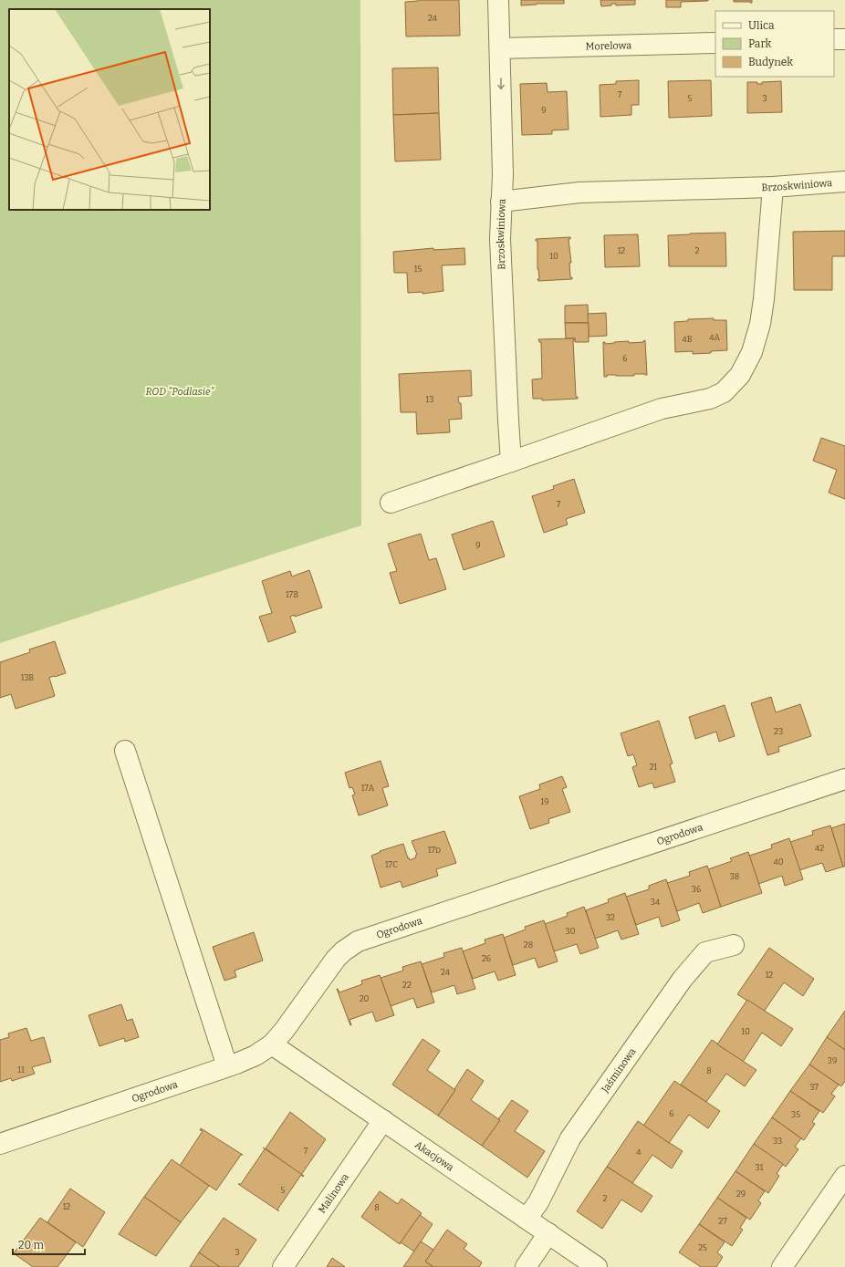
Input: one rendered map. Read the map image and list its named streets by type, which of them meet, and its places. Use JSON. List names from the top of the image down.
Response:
{
  "streets": {
    "street": [
      "Morelowa",
      "Brzoskwiniowa",
      "Ogrodowa",
      "Jaśminowa",
      "Akacjowa",
      "Malinowa"
    ]
  },
  "crossings": [
    ["Ogrodowa", "Akacjowa"],
    ["Jaśminowa", "Akacjowa"],
    ["Akacjowa", "Malinowa"]
  ],
  "parks": ["ROD \"Podlasie\""],
  "house_numbers": [
    "24",
    "7",
    "5",
    "3",
    "9",
    "12",
    "2",
    "10",
    "15",
    "4A",
    "4B",
    "6",
    "13",
    "7",
    "9",
    "17B",
    "13B",
    "23",
    "21",
    "17A",
    "19",
    "42",
    "17D",
    "40",
    "17C",
    "38",
    "36",
    "34",
    "32",
    "30",
    "28",
    "26",
    "24",
    "12",
    "22",
    "20",
    "10",
    "39",
    "11",
    "8",
    "37",
    "6",
    "35",
    "33",
    "7",
    "4",
    "31",
    "5",
    "29",
    "2",
    "12",
    "8",
    "27",
    "25",
    "3"
  ],
  "legend": ["Ulica", "Park", "Budynek"],
  "scale_bar": "20 m"
}
